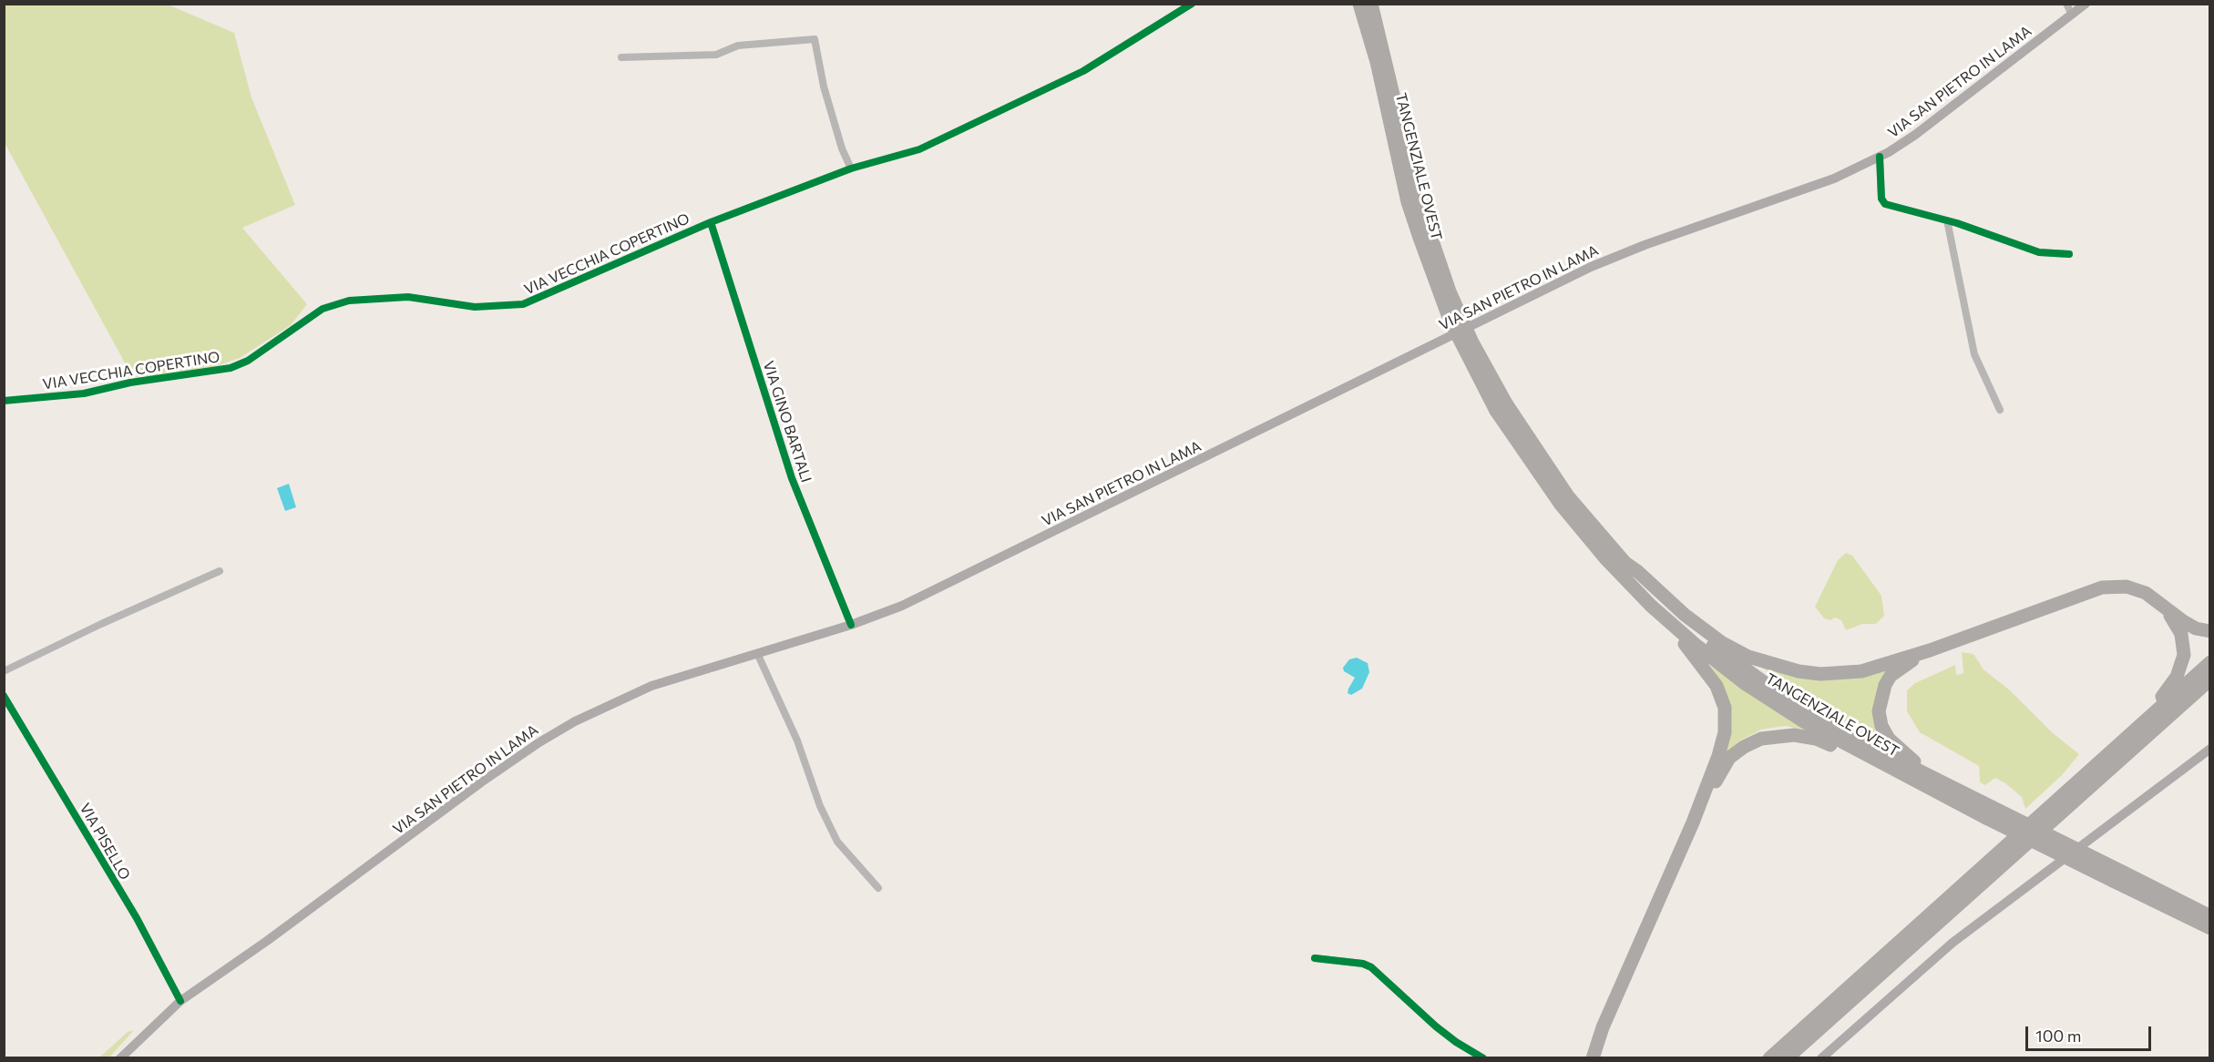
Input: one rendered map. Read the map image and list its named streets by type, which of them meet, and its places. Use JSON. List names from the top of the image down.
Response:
{
  "streets": {
    "highway": ["TANGENZIALE OVEST"],
    "main road": ["VIA SAN PIETRO IN LAMA"],
    "street": ["VIA GINO BARTALI", "VIA PISELLO"],
    "cycle path": ["VIA VECCHIA COPERTINO"]
  },
  "crossings": [
    ["VIA SAN PIETRO IN LAMA", "VIA GINO BARTALI"],
    ["VIA SAN PIETRO IN LAMA", "VIA PISELLO"]
  ],
  "scale_bar": "100 m"
}
